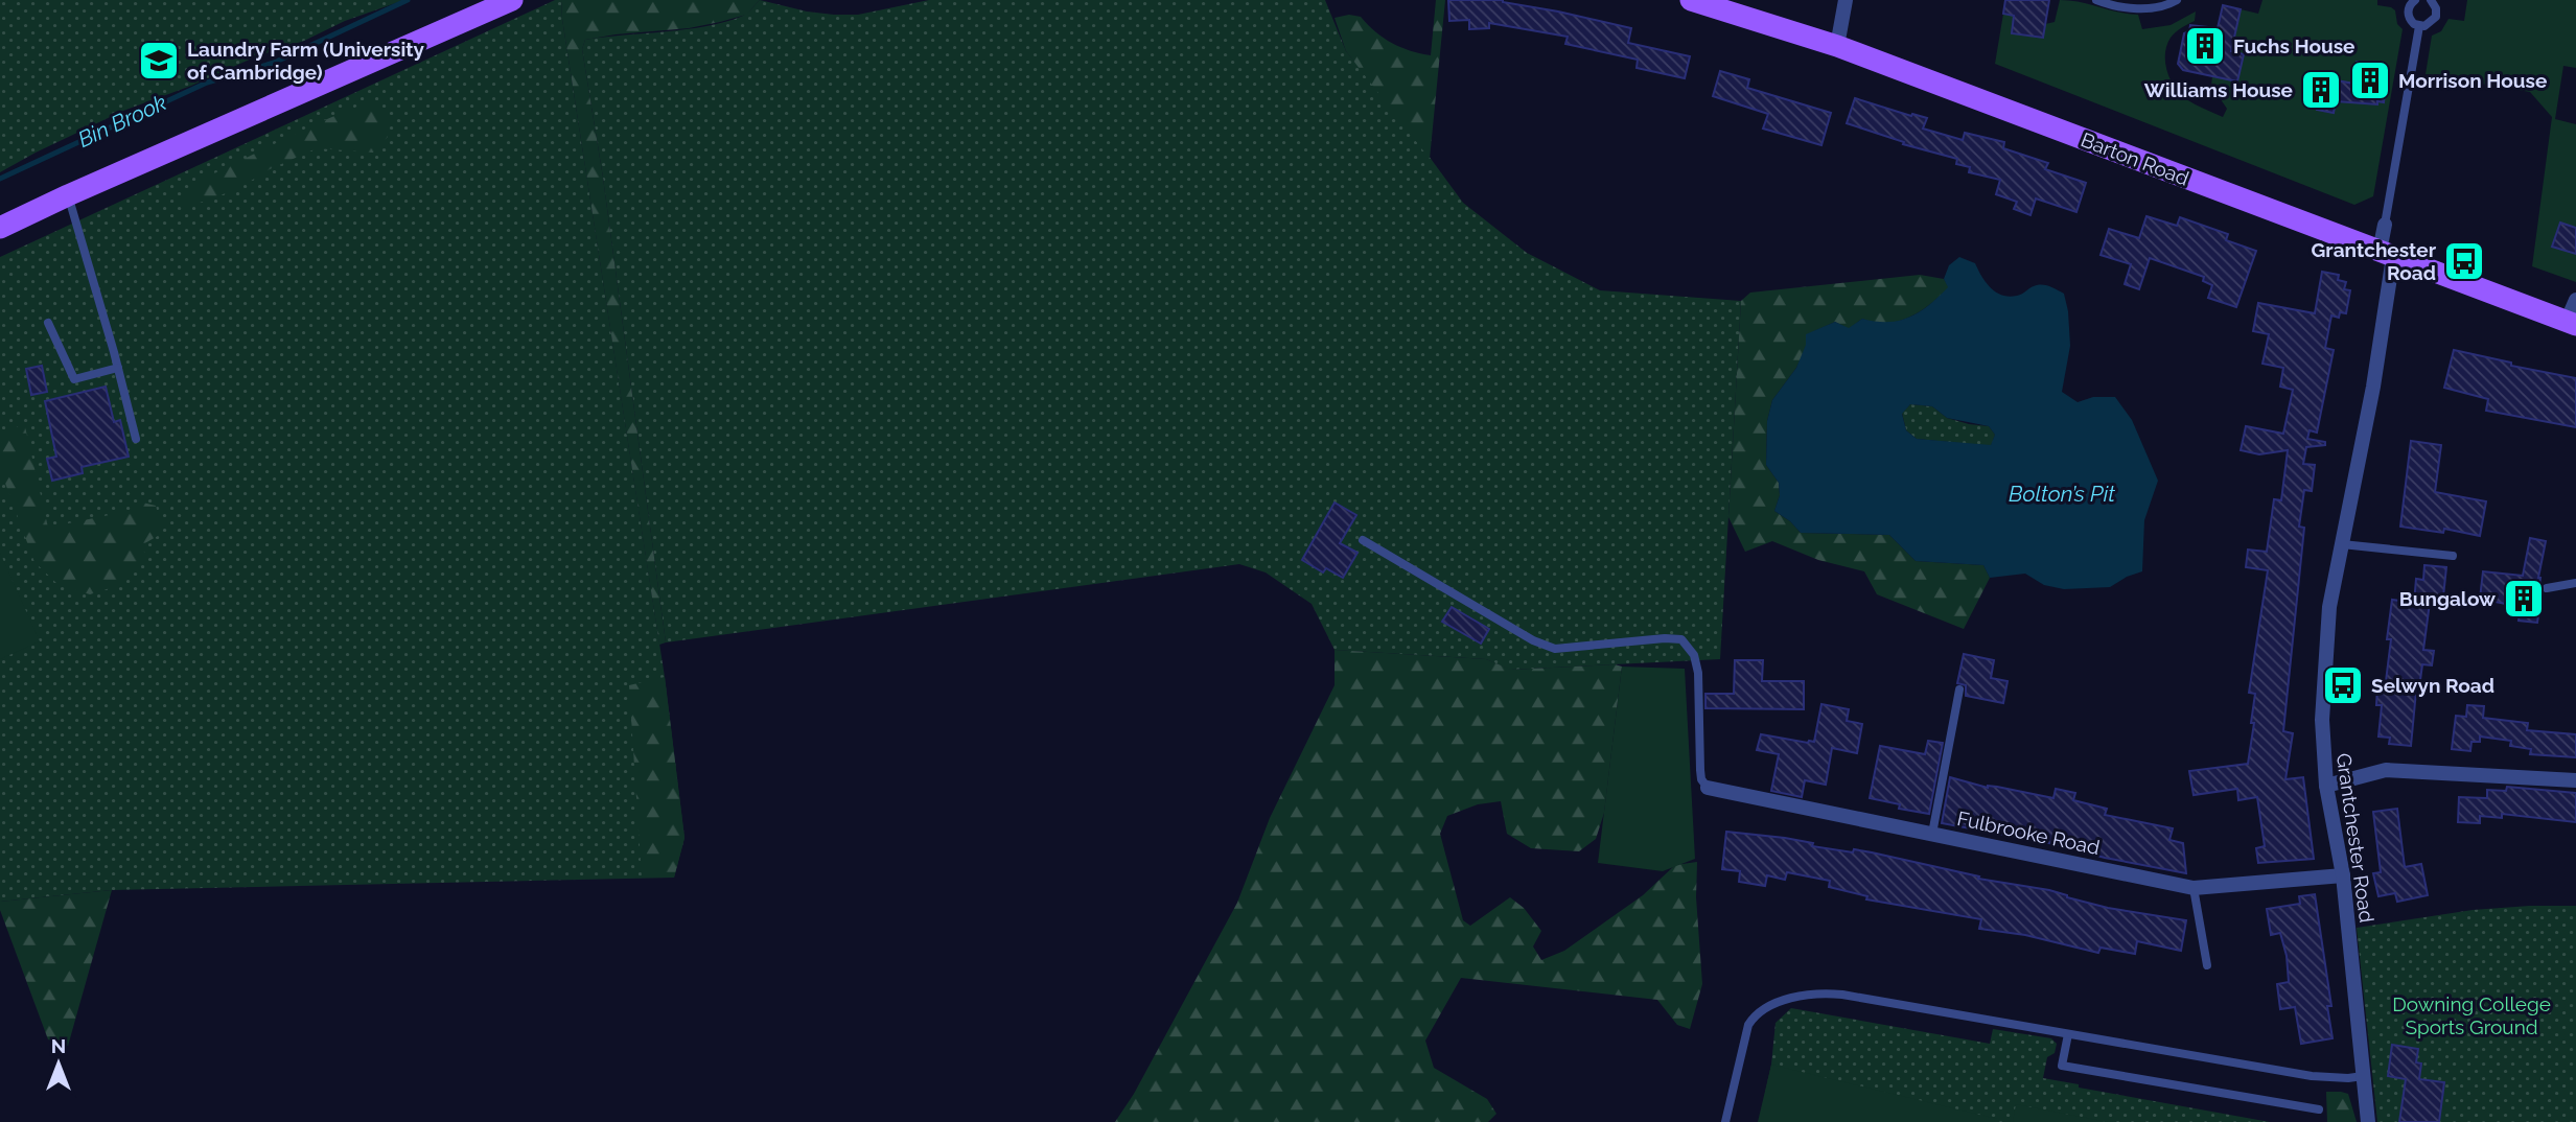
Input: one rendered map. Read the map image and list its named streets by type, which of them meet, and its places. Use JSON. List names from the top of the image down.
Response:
{
  "streets": {
    "main road": ["Barton Road"],
    "street": ["Fulbrooke Road", "Grantchester Road"]
  },
  "crossings": [
    ["Barton Road", "Grantchester Road"],
    ["Fulbrooke Road", "Grantchester Road"]
  ],
  "water": ["Bin Brook", "Bolton’s Pit"],
  "parks": ["Downing College Sports Ground"],
  "places": {
    "building": [
      "Fuchs House",
      "Morrison House",
      "Williams House",
      "Bungalow"
    ],
    "school or university": ["Laundry Farm (University of Cambridge)"],
    "bus stop": ["Grantchester Road", "Selwyn Road"]
  },
  "north": "top"
}
